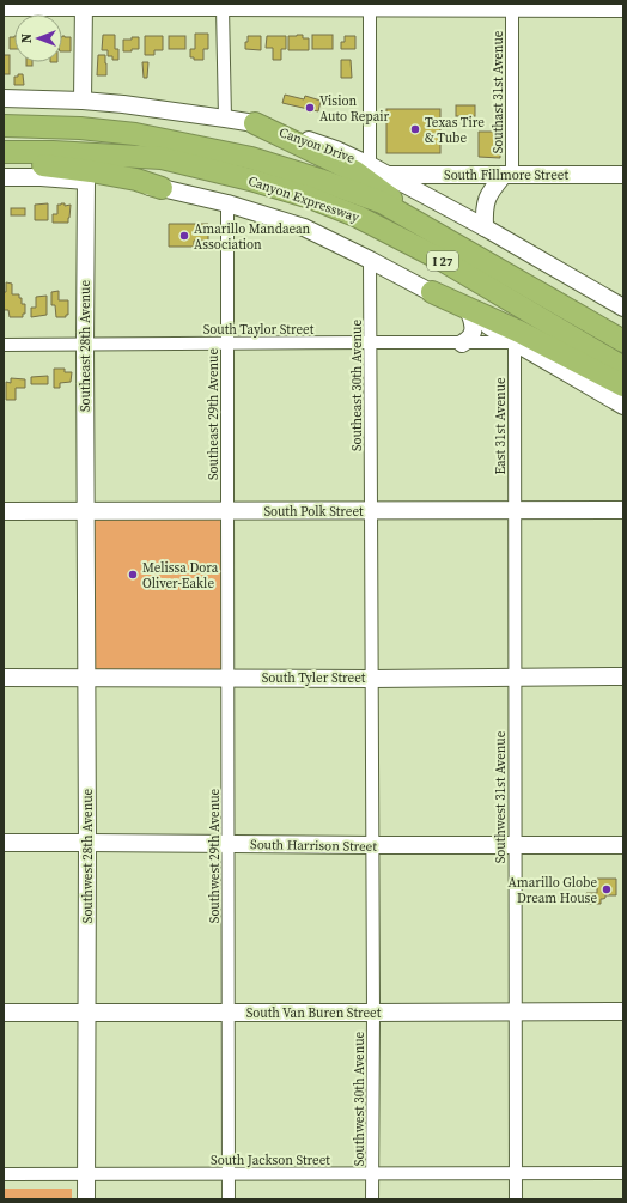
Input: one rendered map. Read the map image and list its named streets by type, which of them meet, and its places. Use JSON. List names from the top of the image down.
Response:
{
  "streets": {
    "highway": ["Canyon Expressway", "I 27"],
    "main road": [
      "Canyon Drive",
      "South Fillmore Street",
      "Southeast 28th Avenue",
      "South Polk Street",
      "South Tyler Street",
      "South Harrison Street",
      "Southwest 28th Avenue",
      "South Van Buren Street"
    ],
    "street": [
      "Southast 31st Avenue",
      "South Taylor Street",
      "Southeast 30th Avenue",
      "Southeast 29th Avenue",
      "East 31st Avenue",
      "Southwest 31st Avenue",
      "Southwest 29th Avenue",
      "Southwest 30th Avenue",
      "South Jackson Street"
    ]
  },
  "crossings": [
    ["Southast 31st Avenue", "South Fillmore Street"],
    ["Canyon Drive", "South Fillmore Street"],
    ["South Taylor Street", "Southeast 28th Avenue"],
    ["South Taylor Street", "Southeast 30th Avenue"],
    ["South Taylor Street", "Southeast 29th Avenue"],
    ["South Taylor Street", "East 31st Avenue"],
    ["Southeast 28th Avenue", "South Polk Street"],
    ["Southeast 28th Avenue", "Southwest 28th Avenue"],
    ["Southeast 30th Avenue", "South Polk Street"],
    ["Southeast 30th Avenue", "Southwest 30th Avenue"],
    ["Southeast 29th Avenue", "South Polk Street"],
    ["Southeast 29th Avenue", "Southwest 29th Avenue"],
    ["East 31st Avenue", "South Polk Street"],
    ["East 31st Avenue", "Southwest 31st Avenue"],
    ["South Polk Street", "Southwest 31st Avenue"],
    ["South Polk Street", "Southwest 28th Avenue"],
    ["South Polk Street", "Southwest 29th Avenue"],
    ["South Polk Street", "Southwest 30th Avenue"],
    ["South Tyler Street", "Southwest 31st Avenue"],
    ["South Tyler Street", "Southwest 28th Avenue"],
    ["South Tyler Street", "Southwest 29th Avenue"],
    ["South Tyler Street", "Southwest 30th Avenue"],
    ["Southwest 31st Avenue", "South Harrison Street"],
    ["Southwest 31st Avenue", "South Van Buren Street"],
    ["Southwest 31st Avenue", "South Jackson Street"],
    ["South Harrison Street", "Southwest 28th Avenue"],
    ["South Harrison Street", "Southwest 29th Avenue"],
    ["South Harrison Street", "Southwest 30th Avenue"],
    ["Southwest 28th Avenue", "South Van Buren Street"],
    ["Southwest 28th Avenue", "South Jackson Street"],
    ["Southwest 29th Avenue", "South Van Buren Street"],
    ["Southwest 29th Avenue", "South Jackson Street"],
    ["South Van Buren Street", "Southwest 30th Avenue"],
    ["Southwest 30th Avenue", "South Jackson Street"]
  ],
  "places": [
    "Vision Auto Repair",
    "Texas Tire & Tube",
    "Amarillo Mandaean Association",
    "Melissa Dora Oliver-Eakle",
    "Amarillo Globe Dream House"
  ],
  "north": "left"
}
